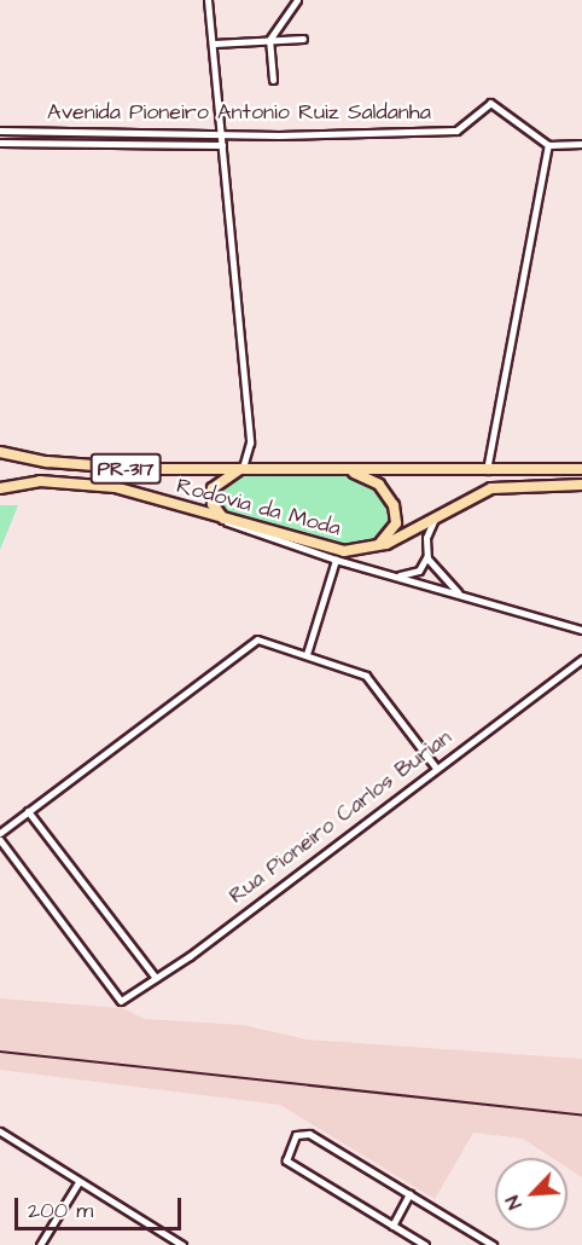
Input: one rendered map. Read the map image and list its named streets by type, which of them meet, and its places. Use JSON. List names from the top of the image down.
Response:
{
  "streets": {
    "highway": ["PR-317", "Rodovia da Moda"],
    "street": ["Avenida Pioneiro Antonio Ruiz Saldanha", "Rua Pioneiro Carlos Burian"]
  },
  "scale_bar": "200 m",
  "north": "bottom left"
}
